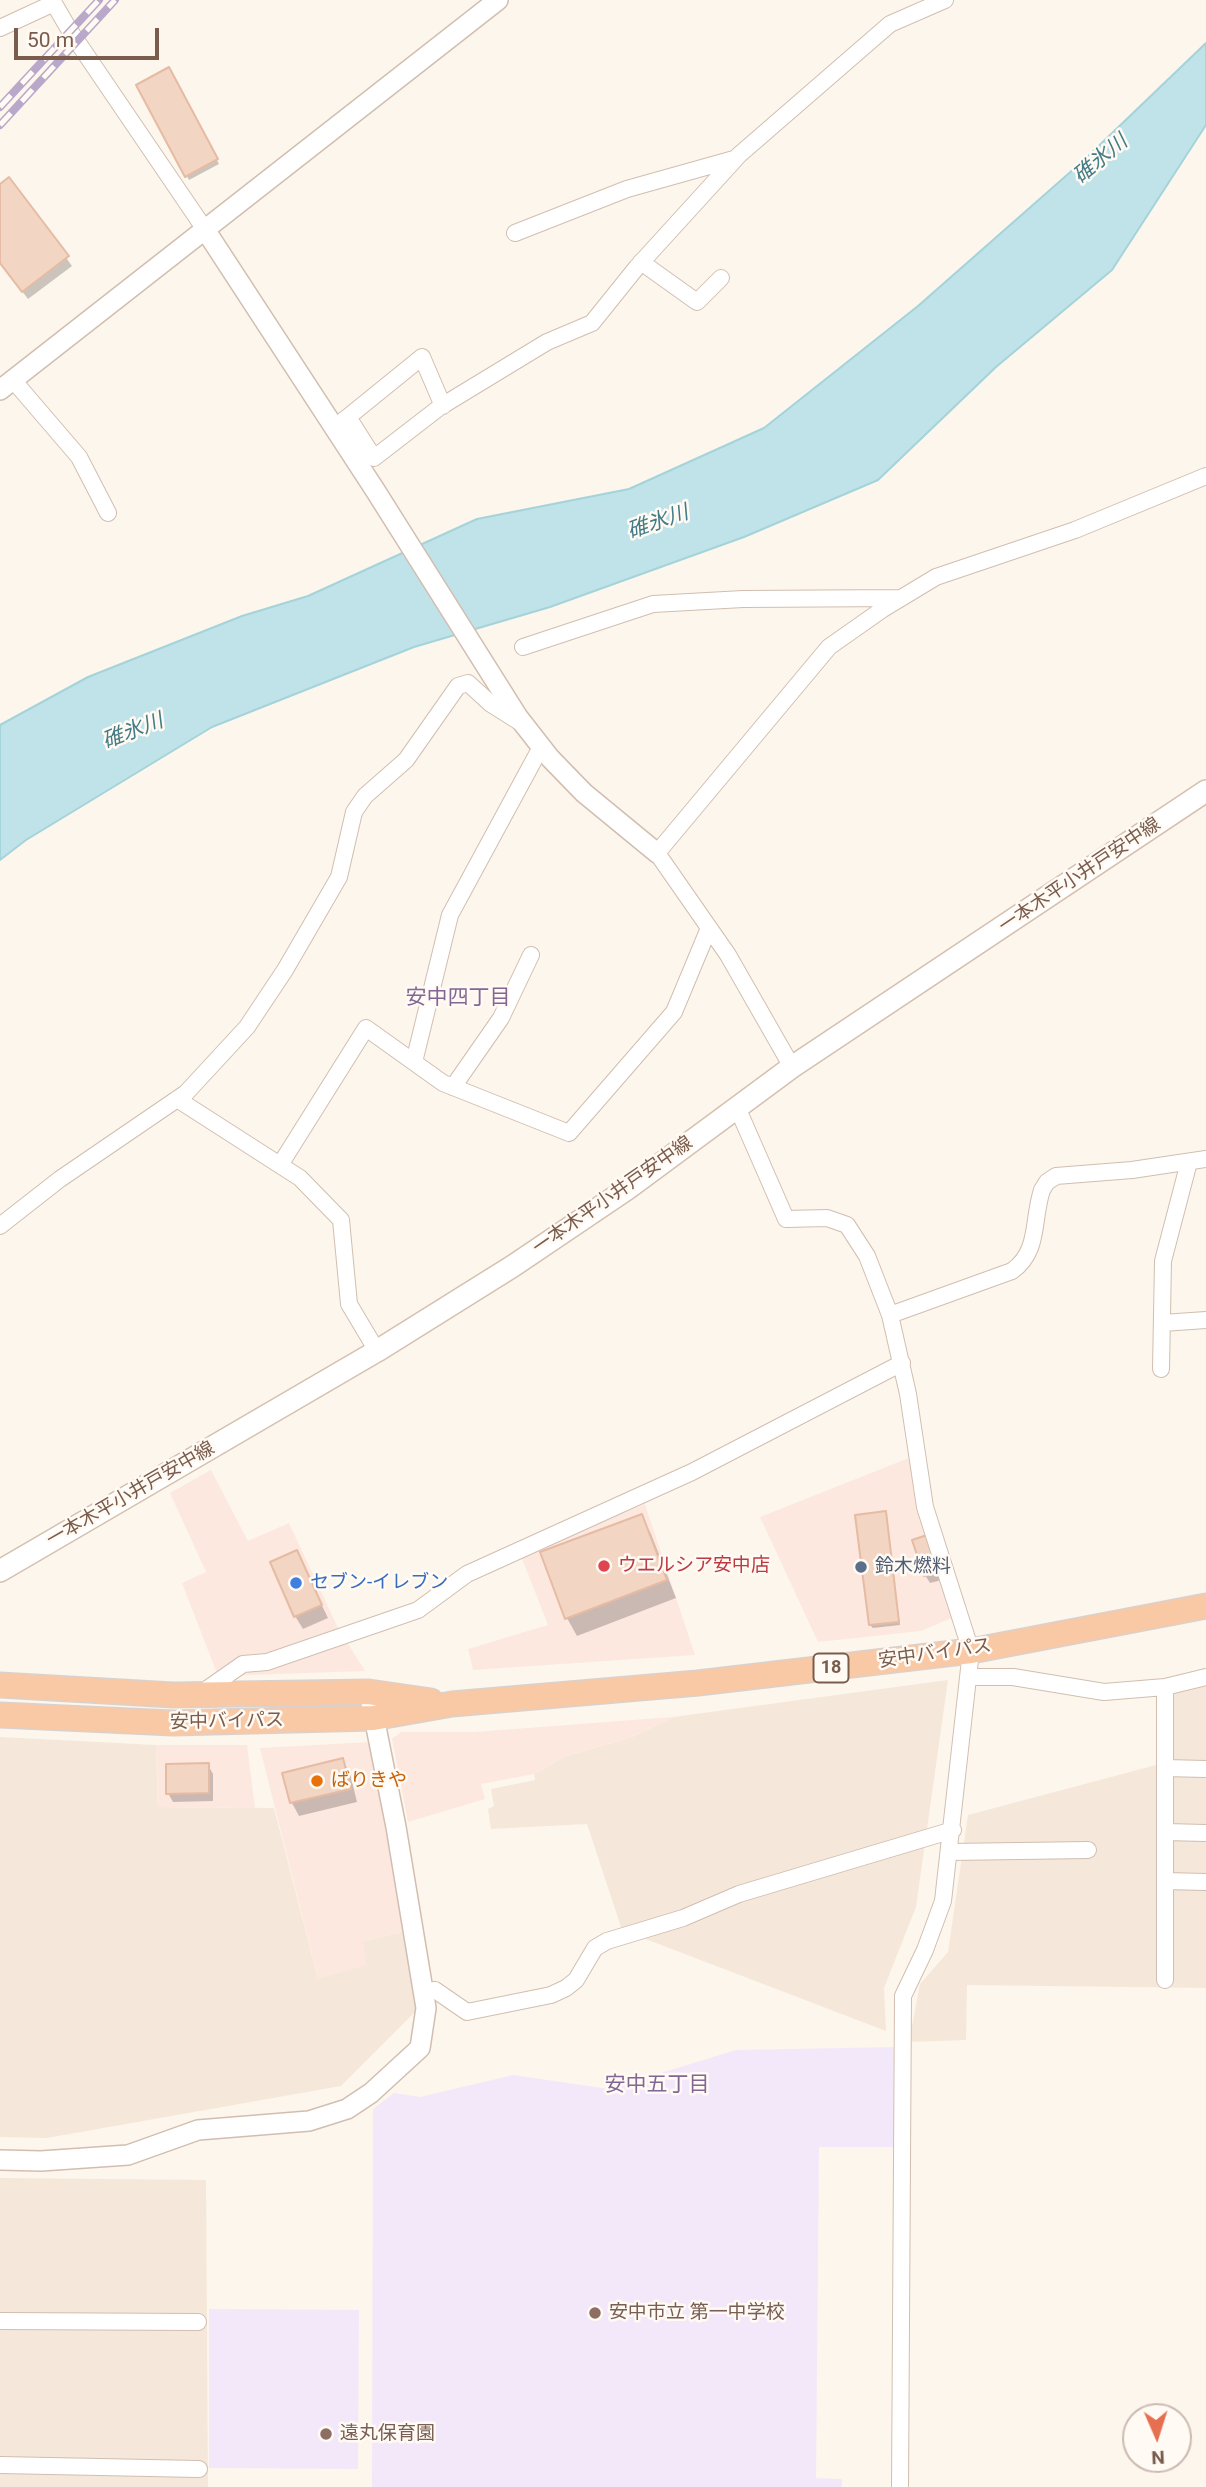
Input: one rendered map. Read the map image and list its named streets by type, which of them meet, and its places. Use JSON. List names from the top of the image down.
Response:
{
  "streets": {
    "highway": ["安中バイパス", "18"],
    "main road": ["一本木平小井戸安中線"]
  },
  "districts": ["安中四丁目", "安中五丁目"],
  "water": ["碓氷川"],
  "places": [
    "ウエルシア安中店",
    "鈴木燃料",
    "セブン-イレブン",
    "ばりきや",
    "安中市立 第一中学校",
    "遠丸保育園"
  ],
  "scale_bar": "50 m",
  "north": "bottom"
}
